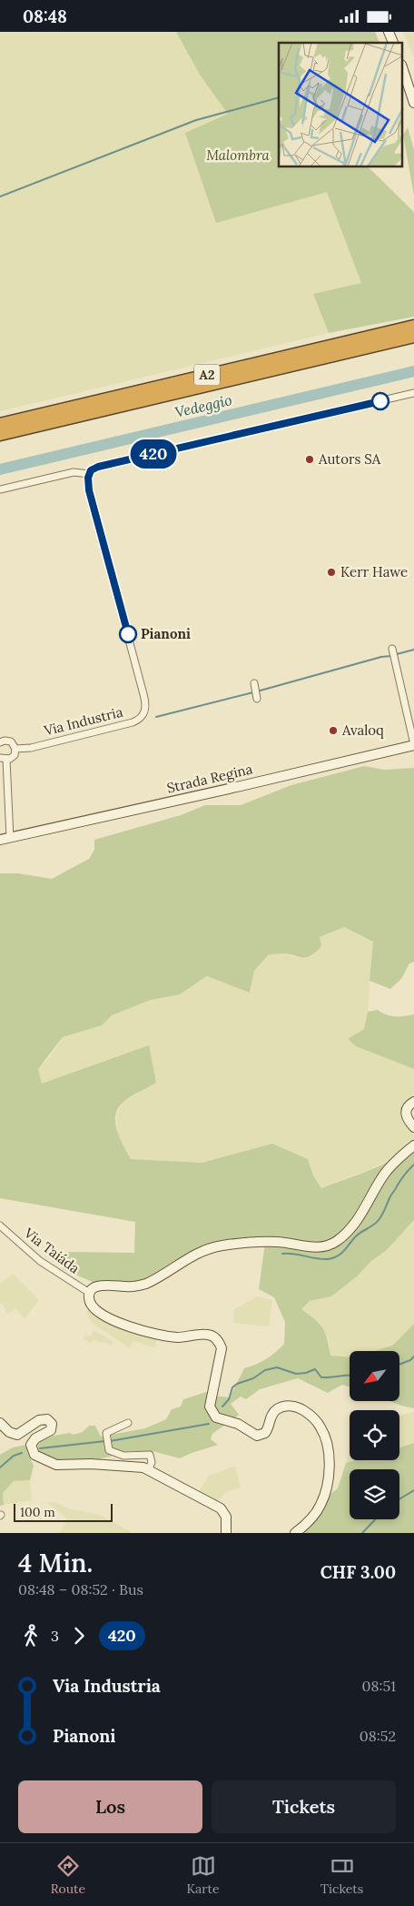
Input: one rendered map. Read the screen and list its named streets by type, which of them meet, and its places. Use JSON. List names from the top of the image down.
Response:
{
  "streets": {
    "highway": ["A2"],
    "street": ["Via Industria", "Strada Regina", "Via Taiáda"]
  },
  "water": ["Vedeggio"],
  "parks": ["Malombra"],
  "places": [
    "Autors SA",
    "Kerr Hawe",
    "Pianoni",
    "Avaloq"
  ],
  "lines": ["bus line 420"],
  "scale_bar": "100 m",
  "north": "bottom left",
  "page": {
    "status": "08:48",
    "on_map": "420",
    "scale": "100 m",
    "heading": ["4 Min.", "08:48 – 08:52 · Bus", "CHF 3.00"],
    "legs": ["3", "420"],
    "list": [
      {
        "name": "Via Industria",
        "value": "08:51"
      },
      {
        "name": "Pianoni",
        "value": "08:52"
      }
    ],
    "buttons": ["Los", "Tickets"],
    "tabs": ["Route", "Karte", "Tickets"]
  }
}
